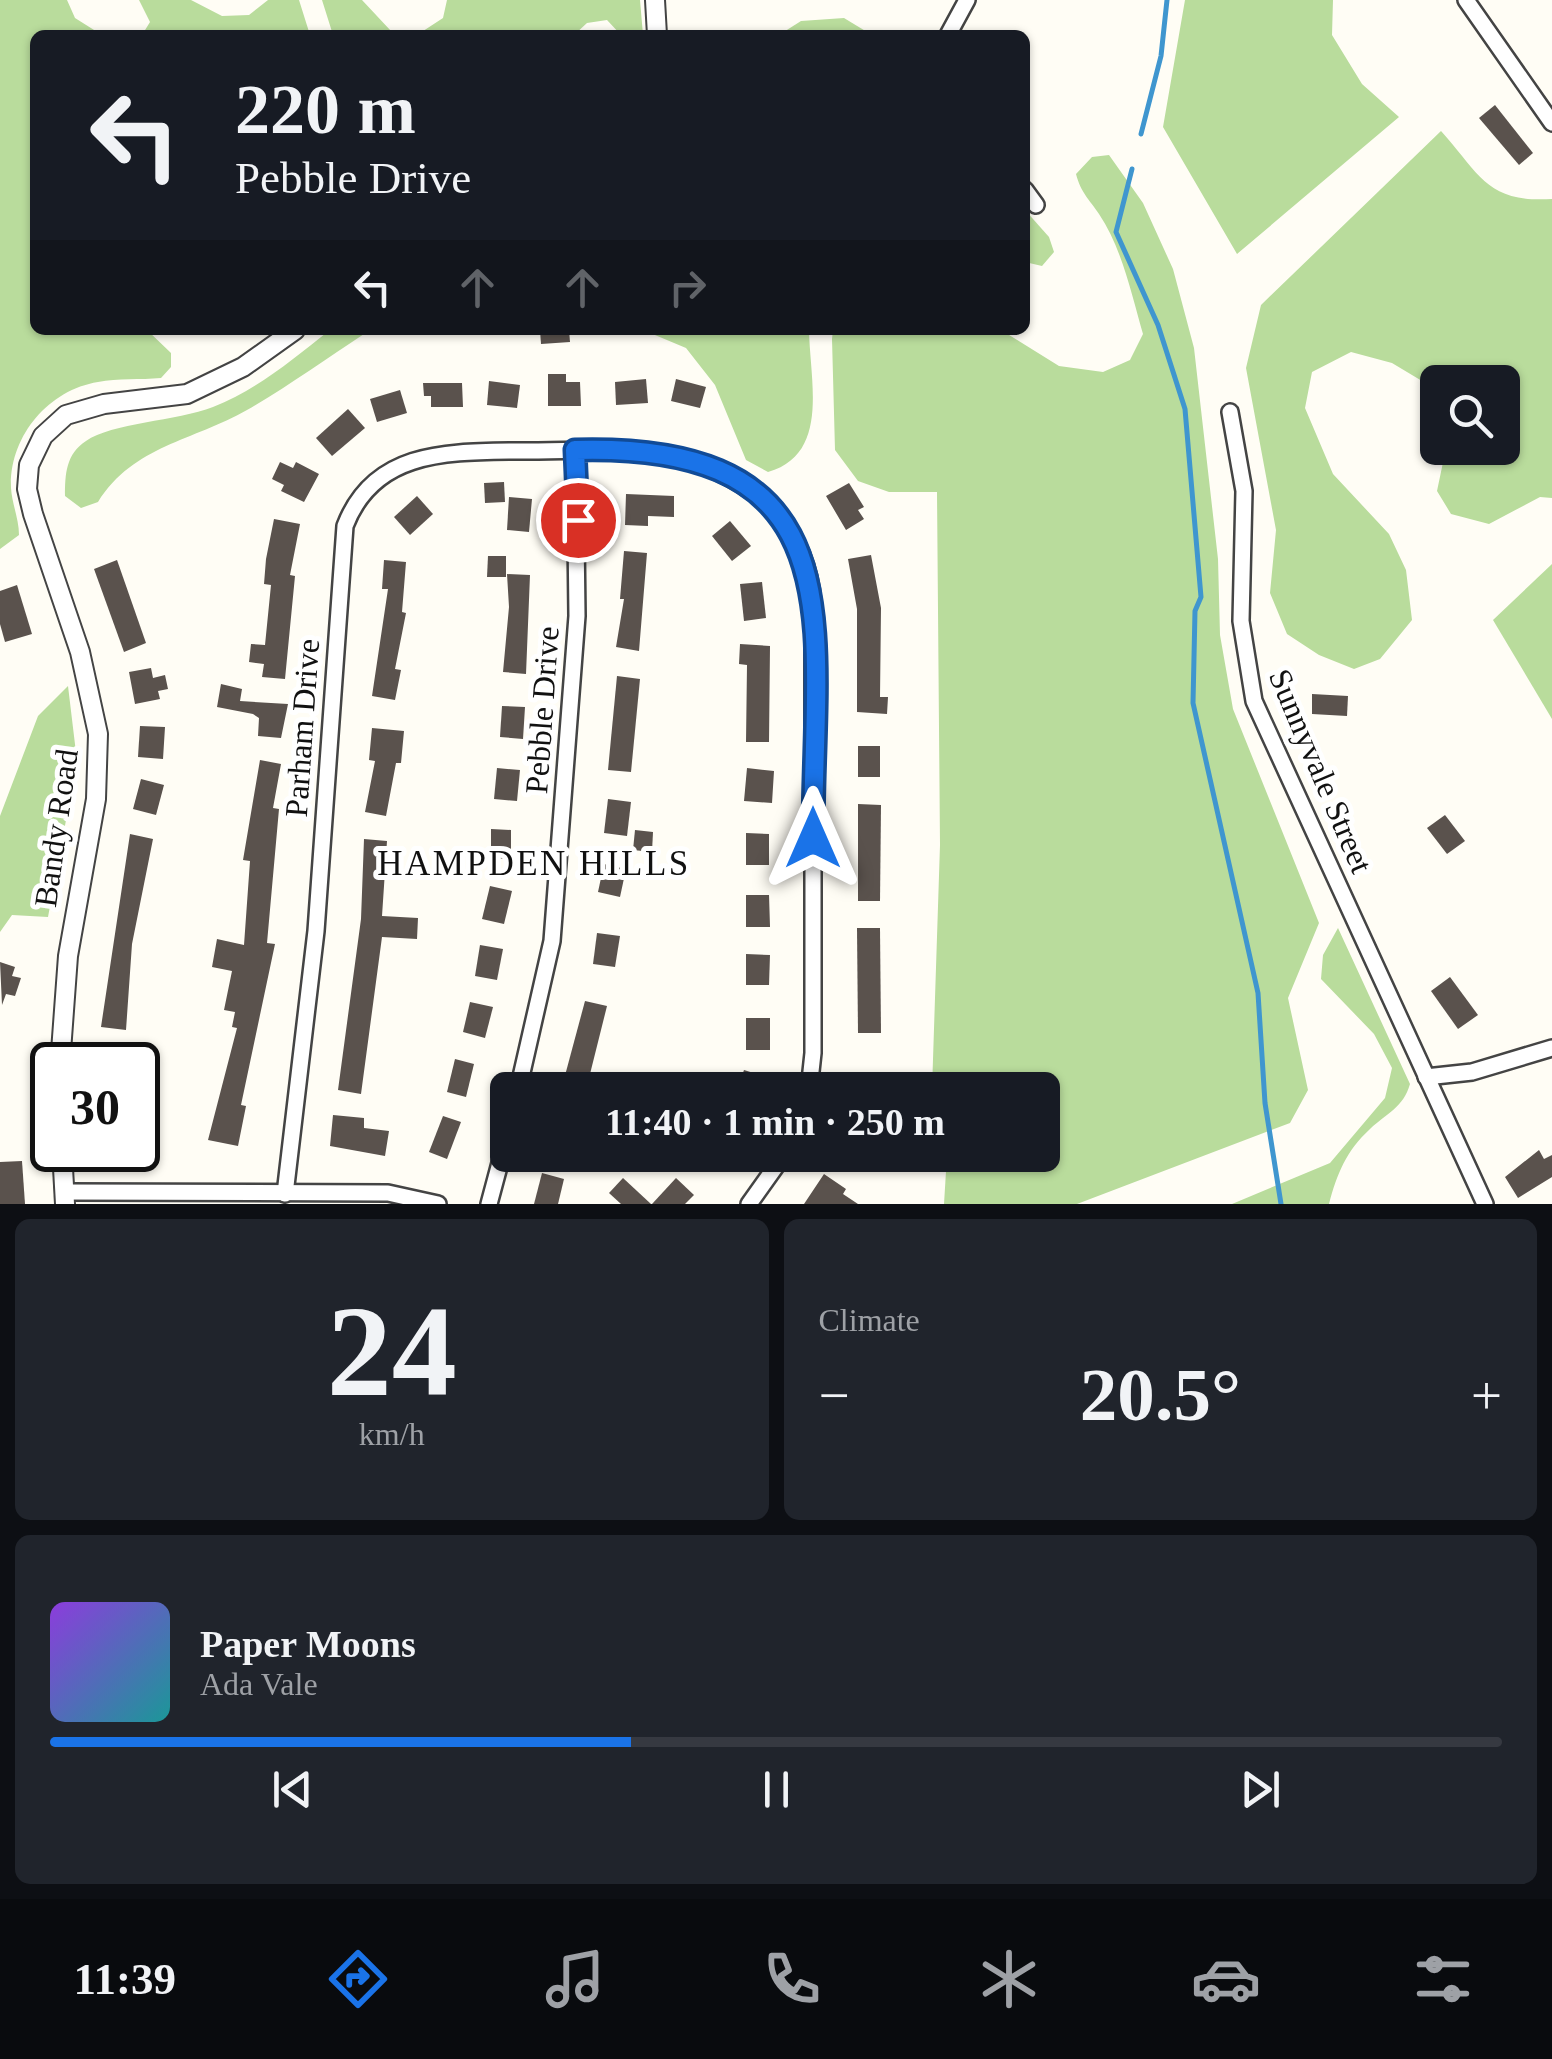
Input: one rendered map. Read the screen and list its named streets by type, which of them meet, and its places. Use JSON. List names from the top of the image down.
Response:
{
  "streets": {
    "street": [
      "Pebble Drive",
      "Parham Drive",
      "Sunnyvale Street",
      "Bandy Road"
    ]
  },
  "crossings": [
    ["Pebble Drive", "Parham Drive"]
  ],
  "districts": ["HAMPDEN HILLS"],
  "page": {
    "turn": ["220 m", "Pebble Drive"],
    "limit": "30",
    "trip": "11:40 · 1 min · 250 m",
    "tile": [
      ["24", "km/h"],
      "Climate"
    ],
    "heat": ["−", "20.5°", "+"],
    "song": ["Paper Moons", "Ada Vale"],
    "tabs": "11:39"
  }
}
